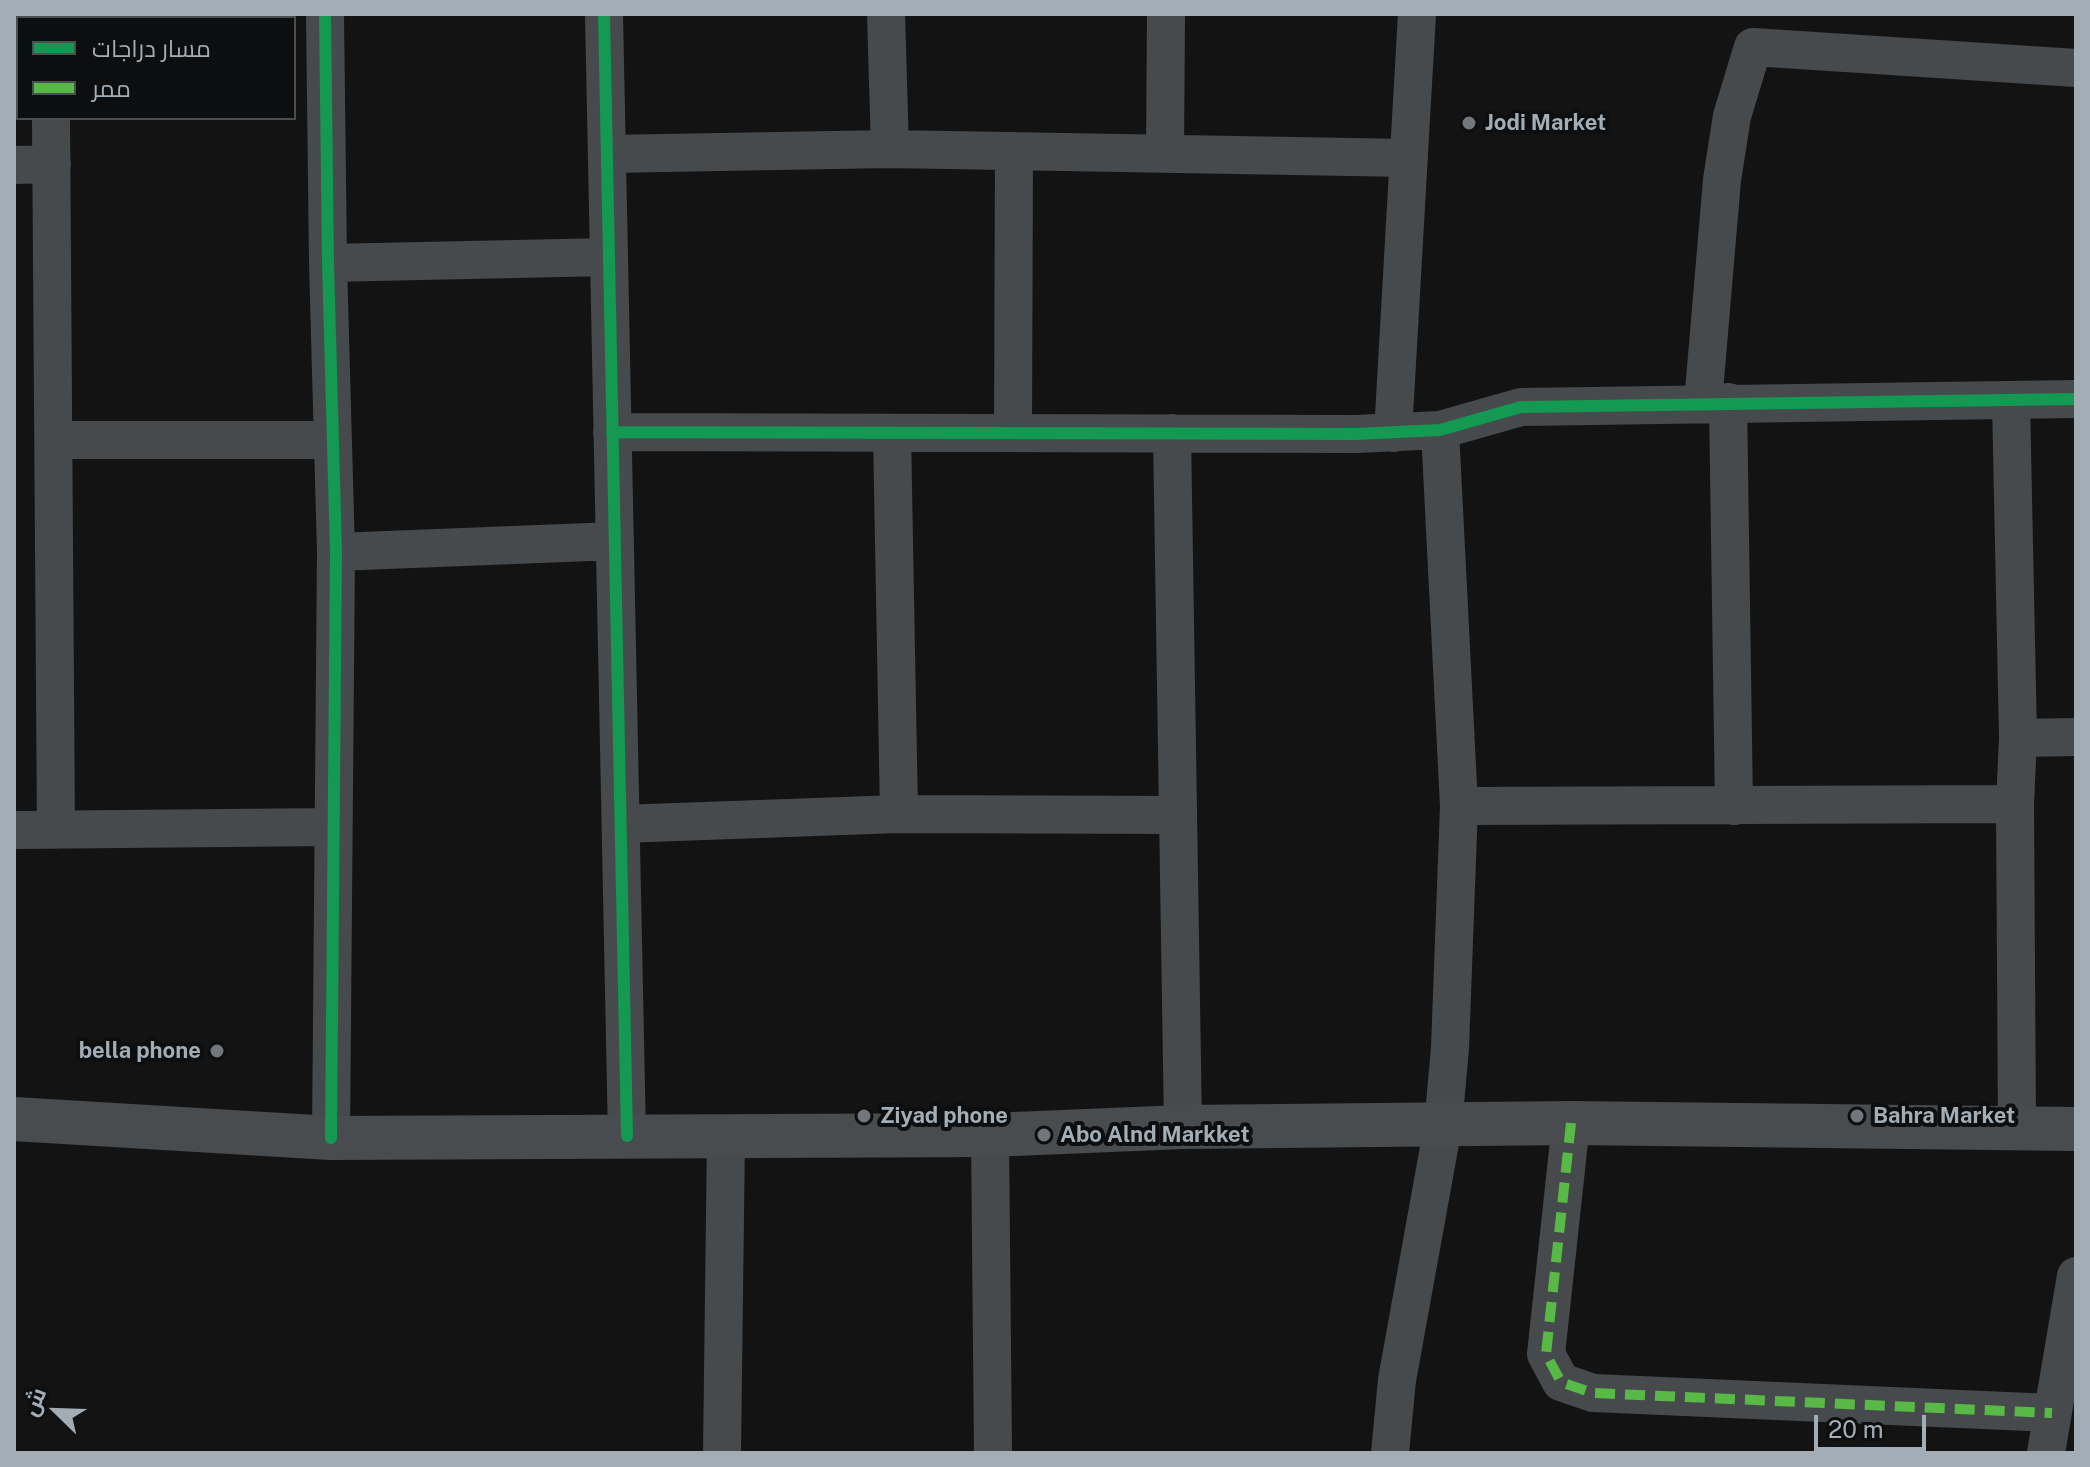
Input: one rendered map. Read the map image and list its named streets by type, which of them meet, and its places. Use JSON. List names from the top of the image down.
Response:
{
  "places": [
    "Jodi Market",
    "bella phone",
    "Ziyad phone",
    "Bahra Market",
    "Abo Alnd Markket"
  ],
  "legend": ["مسار دراجات", "ممر"],
  "scale_bar": "20 m",
  "north": "top left"
}
